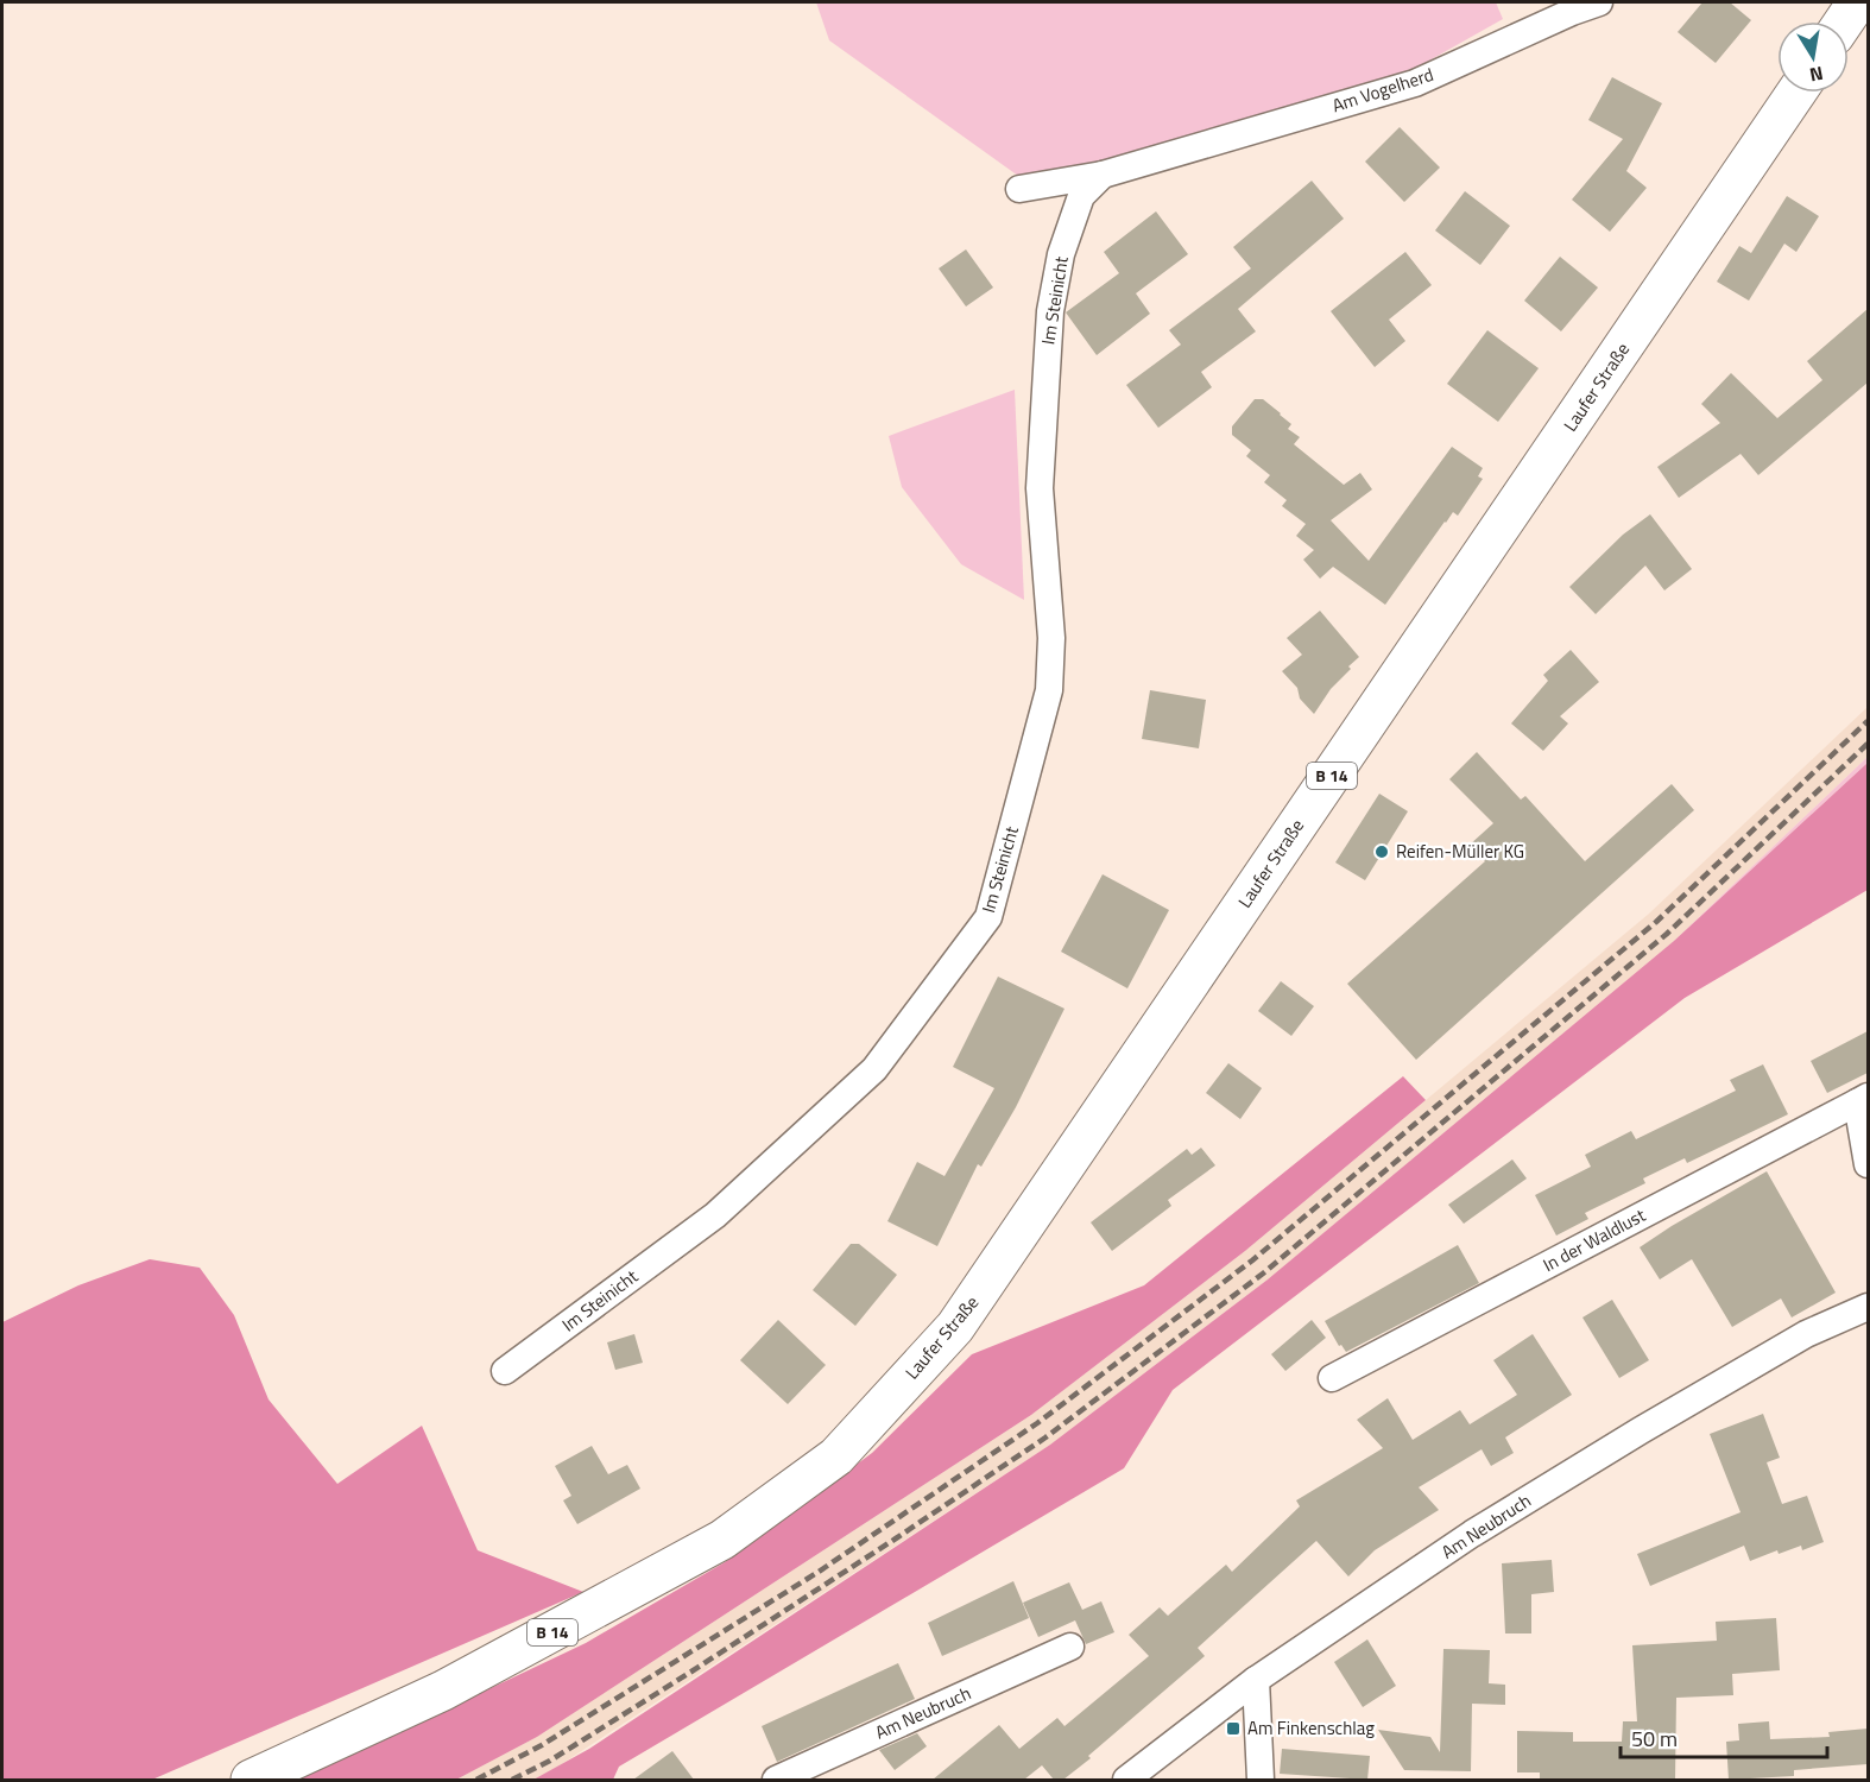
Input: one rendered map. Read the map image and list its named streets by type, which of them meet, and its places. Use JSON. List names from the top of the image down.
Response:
{
  "streets": {
    "main road": ["Laufer Straße", "B 14"],
    "street": [
      "Am Vogelherd",
      "Im Steinicht",
      "In der Waldlust",
      "Am Neubruch"
    ]
  },
  "crossings": [
    ["Am Vogelherd", "Im Steinicht"]
  ],
  "places": {
    "other": ["Reifen-Müller KG"],
    "transit": ["Am Finkenschlag"]
  },
  "scale_bar": "50 m",
  "north": "bottom"
}
